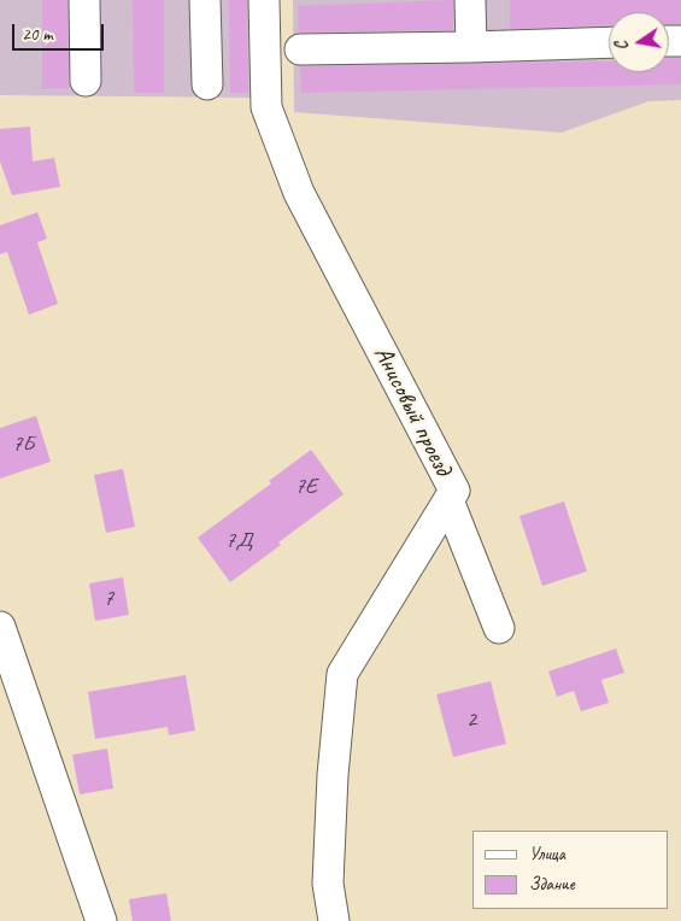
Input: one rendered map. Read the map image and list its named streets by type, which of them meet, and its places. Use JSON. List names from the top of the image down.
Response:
{
  "streets": {
    "street": ["Анисовый проезд"]
  },
  "house_numbers": [
    "7Б",
    "7Е",
    "7Д",
    "7",
    "2"
  ],
  "legend": ["Улица", "Здание"],
  "scale_bar": "20 m",
  "north": "left"
}
